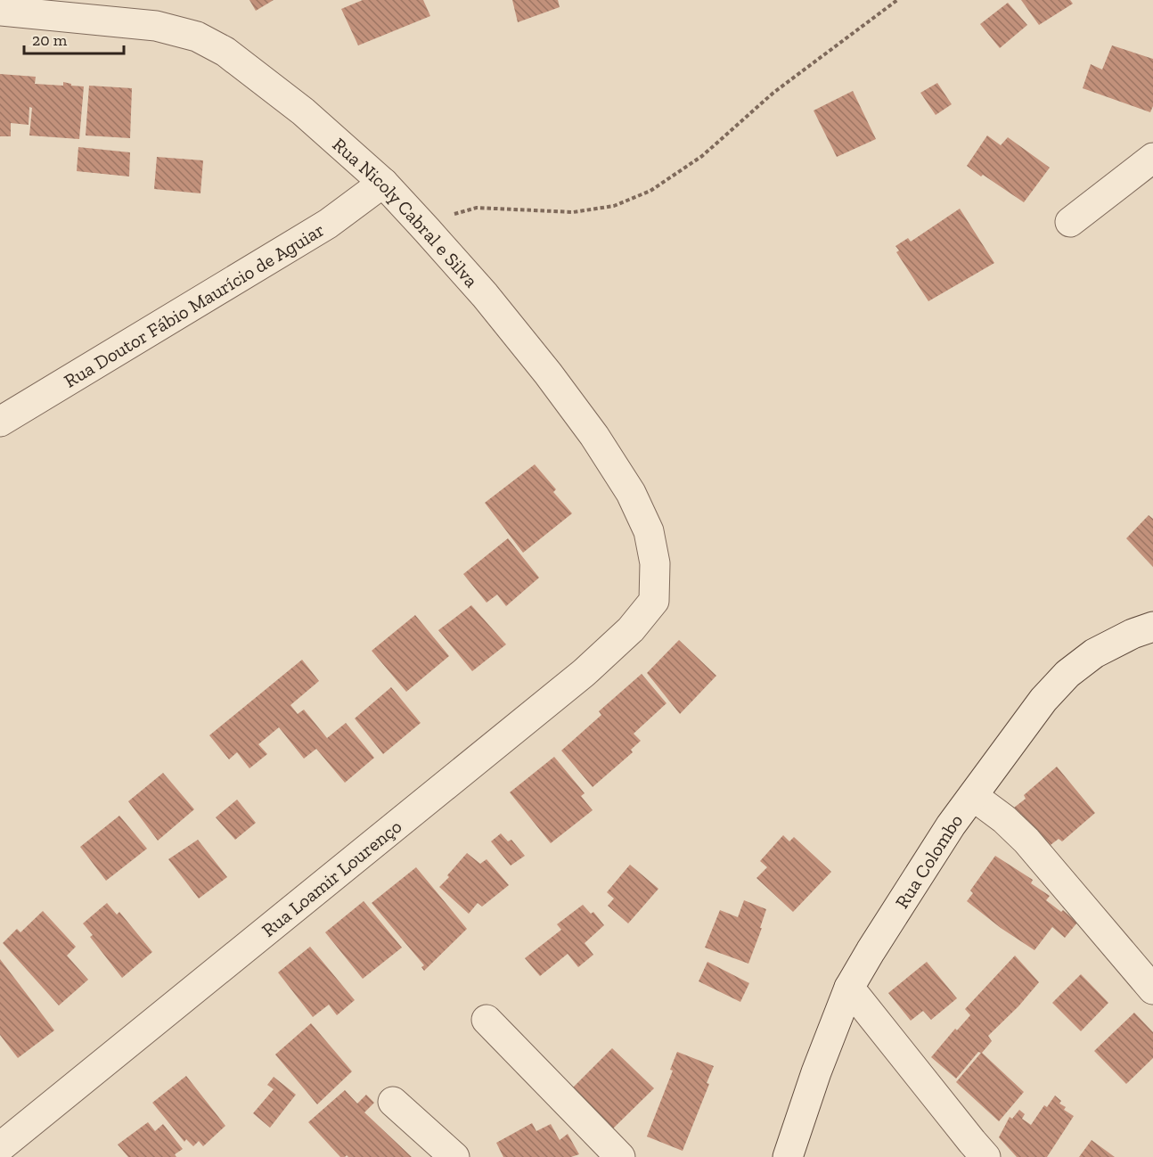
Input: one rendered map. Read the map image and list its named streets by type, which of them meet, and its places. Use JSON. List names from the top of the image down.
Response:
{
  "streets": {
    "street": [
      "Rua Nicoly Cabral e Silva",
      "Rua Doutor Fábio Maurício de Aguiar",
      "Rua Colombo",
      "Rua Loamir Lourenço"
    ]
  },
  "crossings": [
    ["Rua Nicoly Cabral e Silva", "Rua Doutor Fábio Maurício de Aguiar"],
    ["Rua Nicoly Cabral e Silva", "Rua Loamir Lourenço"]
  ],
  "scale_bar": "20 m"
}
